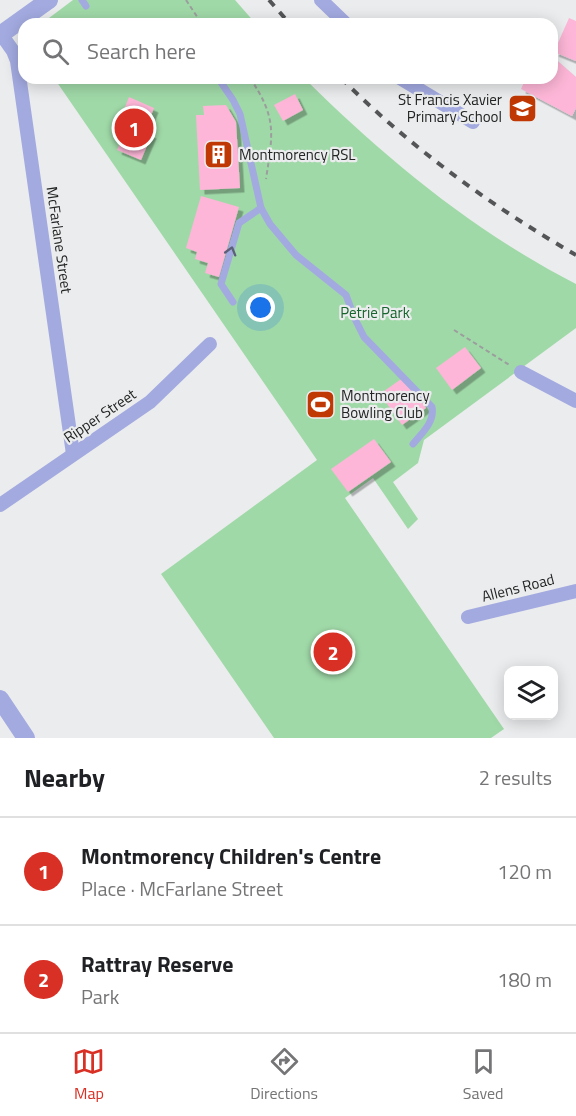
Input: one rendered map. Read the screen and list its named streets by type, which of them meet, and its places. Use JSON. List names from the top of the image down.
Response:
{
  "streets": {
    "street": ["McFarlane Street", "Ripper Street", "Allens Road"]
  },
  "crossings": [
    ["McFarlane Street", "Ripper Street"]
  ],
  "parks": ["Petrie Park"],
  "places": {
    "school or university": ["St Francis Xavier Primary School"],
    "building": ["Montmorency RSL"],
    "sports": ["Montmorency Bowling Club"]
  },
  "page": {
    "search": "Search here",
    "pins": ["1", "2"],
    "heading": ["Nearby", "2 results"],
    "list": [
      {
        "mark": "1",
        "name": "Montmorency Children's Centre",
        "note": "Place · McFarlane Street",
        "value": "120 m"
      },
      {
        "mark": "2",
        "name": "Rattray Reserve",
        "note": "Park",
        "value": "180 m"
      }
    ],
    "nav": ["Map", "Directions", "Saved"]
  }
}
